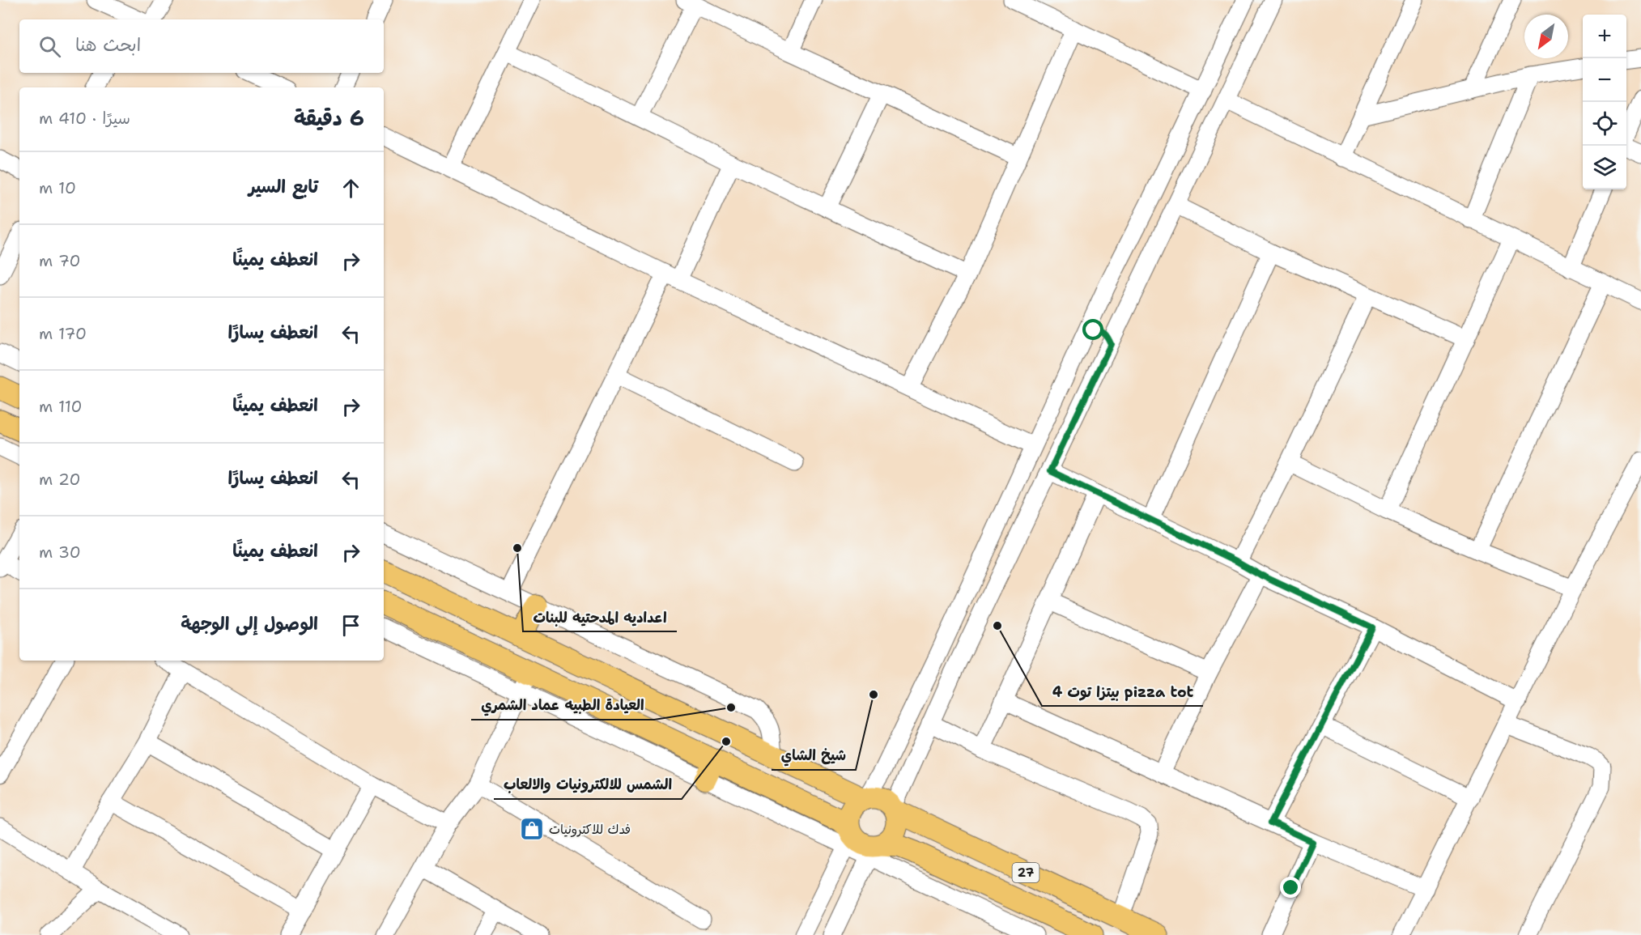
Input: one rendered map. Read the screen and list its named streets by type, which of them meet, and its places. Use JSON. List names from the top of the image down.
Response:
{
  "streets": {
    "main road": ["27"]
  },
  "places": {
    "other": [
      "اعداديه المدحتيه للبنات",
      "بيتزا توت 4 pizza tot",
      "شيخ الشاي",
      "العيادة الطبيه عماد الشمري",
      "الشمس للالكترونيات والالعاب"
    ],
    "shop": ["فدك للاكترونيات"]
  },
  "north": "bottom left",
  "page": {
    "map_buttons": ["+", "−"],
    "search": "ابحث هنا",
    "heading": ["6 دقيقة", "سيرًا · 410 m"],
    "list": [
      ["تابع السير", "10 m"],
      ["انعطف يمينًا", "70 m"],
      ["انعطف يسارًا", "170 m"],
      ["انعطف يمينًا", "110 m"],
      ["انعطف يسارًا", "20 m"],
      ["انعطف يمينًا", "30 m"],
      "الوصول إلى الوجهة"
    ]
  }
}
